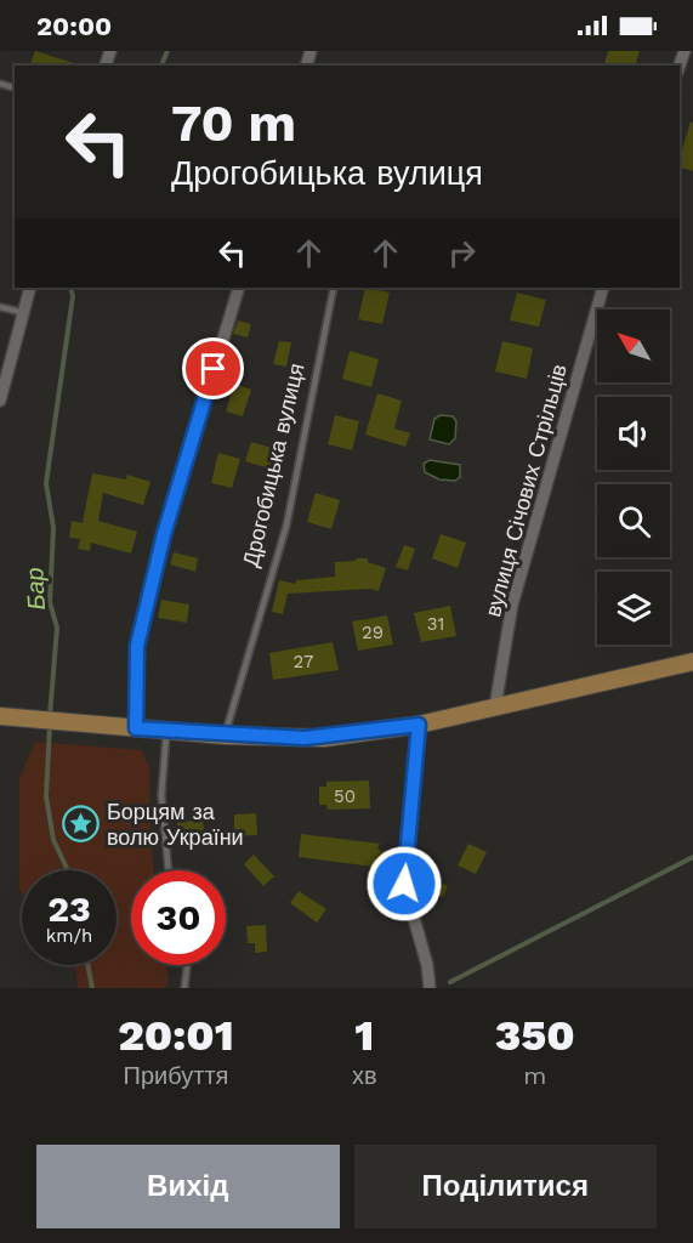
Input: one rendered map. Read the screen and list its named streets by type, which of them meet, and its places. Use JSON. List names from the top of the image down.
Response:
{
  "streets": {
    "street": ["вулиця Січових Стрільців"],
    "lane": ["Дрогобицька вулиця"]
  },
  "water": ["Бар"],
  "places": {
    "place": ["Борцям за волю України"]
  },
  "house_numbers": [
    "31",
    "29",
    "27",
    "50"
  ],
  "north": "top left",
  "page": {
    "status": "20:00",
    "turn": ["70 m", "Дрогобицька вулиця"],
    "speed": "23 km/h",
    "limit": "30",
    "eta": [
      "20:01",
      "Прибуття",
      "1",
      "хв",
      "350",
      "m"
    ],
    "buttons": ["Вихід", "Поділитися"]
  }
}
